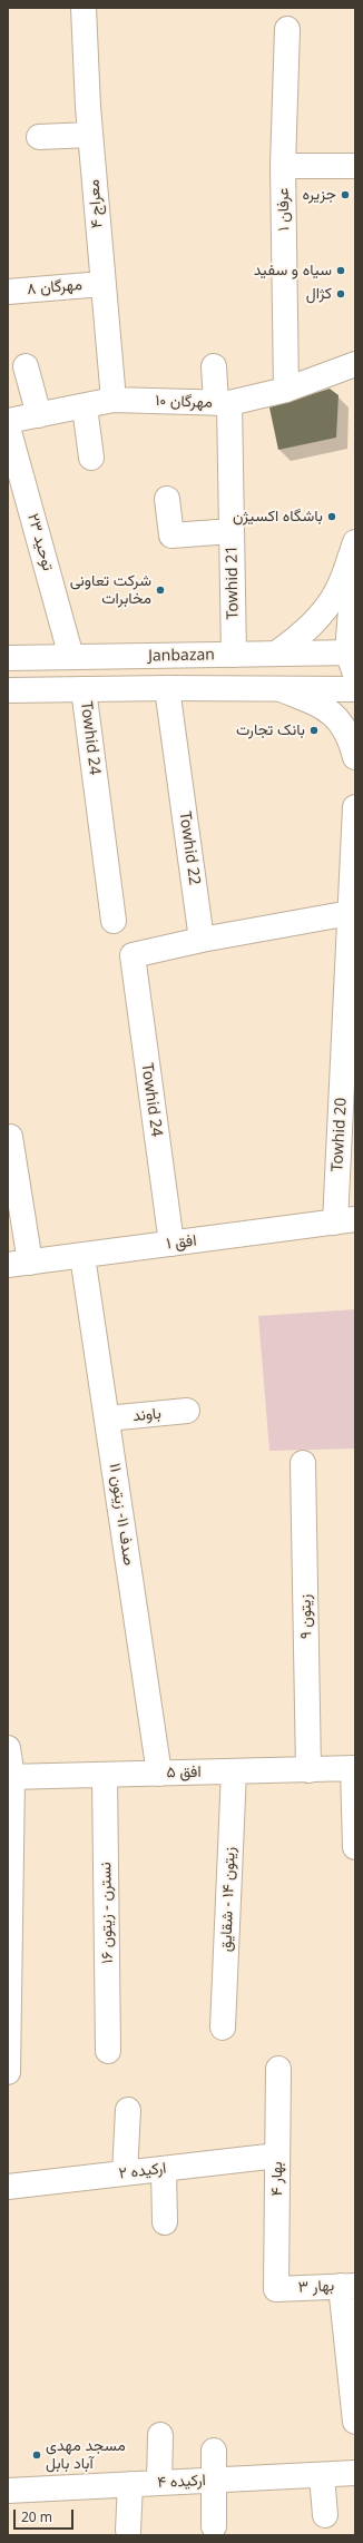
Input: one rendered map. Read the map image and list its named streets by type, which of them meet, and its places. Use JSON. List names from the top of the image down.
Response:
{
  "streets": {
    "main road": [
      "معراج ۴",
      "عرفان ۱",
      "مهرگان ۸",
      "مهرگان ۱۰",
      "توحید ۲۳",
      "Towhid 21",
      "Janbazan",
      "Towhid 24",
      "Towhid 22",
      "Towhid 20",
      "افق ۱",
      "باوند",
      "صدف ۱۱- زیتون ۱۱",
      "زیتون ۹",
      "افق ۵",
      "زیتون ۱۴ - شقایق",
      "نسترن - زیتون ۱۶",
      "ارکیده ۲",
      "بهار ۴",
      "بهار ۳",
      "ارکیده ۴"
    ]
  },
  "crossings": [
    ["معراج ۴", "مهرگان ۸"],
    ["معراج ۴", "مهرگان ۱۰"],
    ["عرفان ۱", "مهرگان ۱۰"],
    ["مهرگان ۱۰", "Towhid 21"],
    ["توحید ۲۳", "Janbazan"],
    ["Towhid 21", "Janbazan"],
    ["Janbazan", "Towhid 24"],
    ["Janbazan", "Towhid 22"],
    ["Towhid 24", "Towhid 22"],
    ["Towhid 24", "افق ۱"],
    ["Towhid 20", "افق ۱"],
    ["افق ۱", "صدف ۱۱- زیتون ۱۱"],
    ["باوند", "صدف ۱۱- زیتون ۱۱"],
    ["صدف ۱۱- زیتون ۱۱", "افق ۵"],
    ["زیتون ۹", "افق ۵"],
    ["افق ۵", "زیتون ۱۴ - شقایق"],
    ["افق ۵", "نسترن - زیتون ۱۶"],
    ["ارکیده ۲", "بهار ۴"],
    ["بهار ۴", "بهار ۳"]
  ],
  "places": [
    "جزیره",
    "سیاه و سفید",
    "کژال",
    "باشگاه اکسیژن",
    "شرکت تعاونی مخابرات",
    "بانک تجارت",
    "مسجد مهدی آباد بابل"
  ],
  "scale_bar": "20 m"
}
